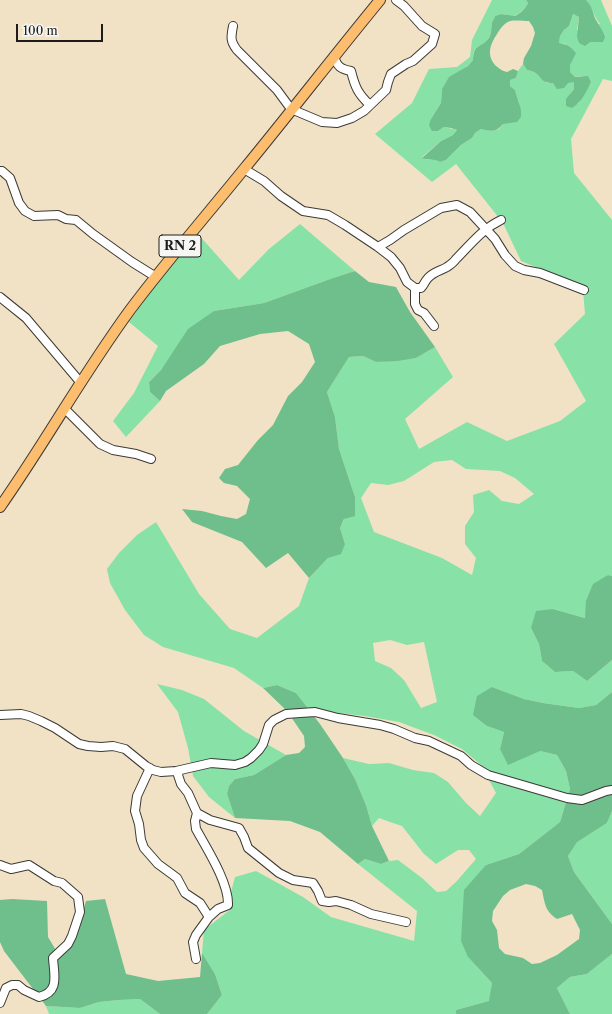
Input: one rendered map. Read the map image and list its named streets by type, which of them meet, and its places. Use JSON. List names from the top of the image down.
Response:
{
  "streets": {
    "main road": ["RN 2"]
  },
  "scale_bar": "100 m"
}
